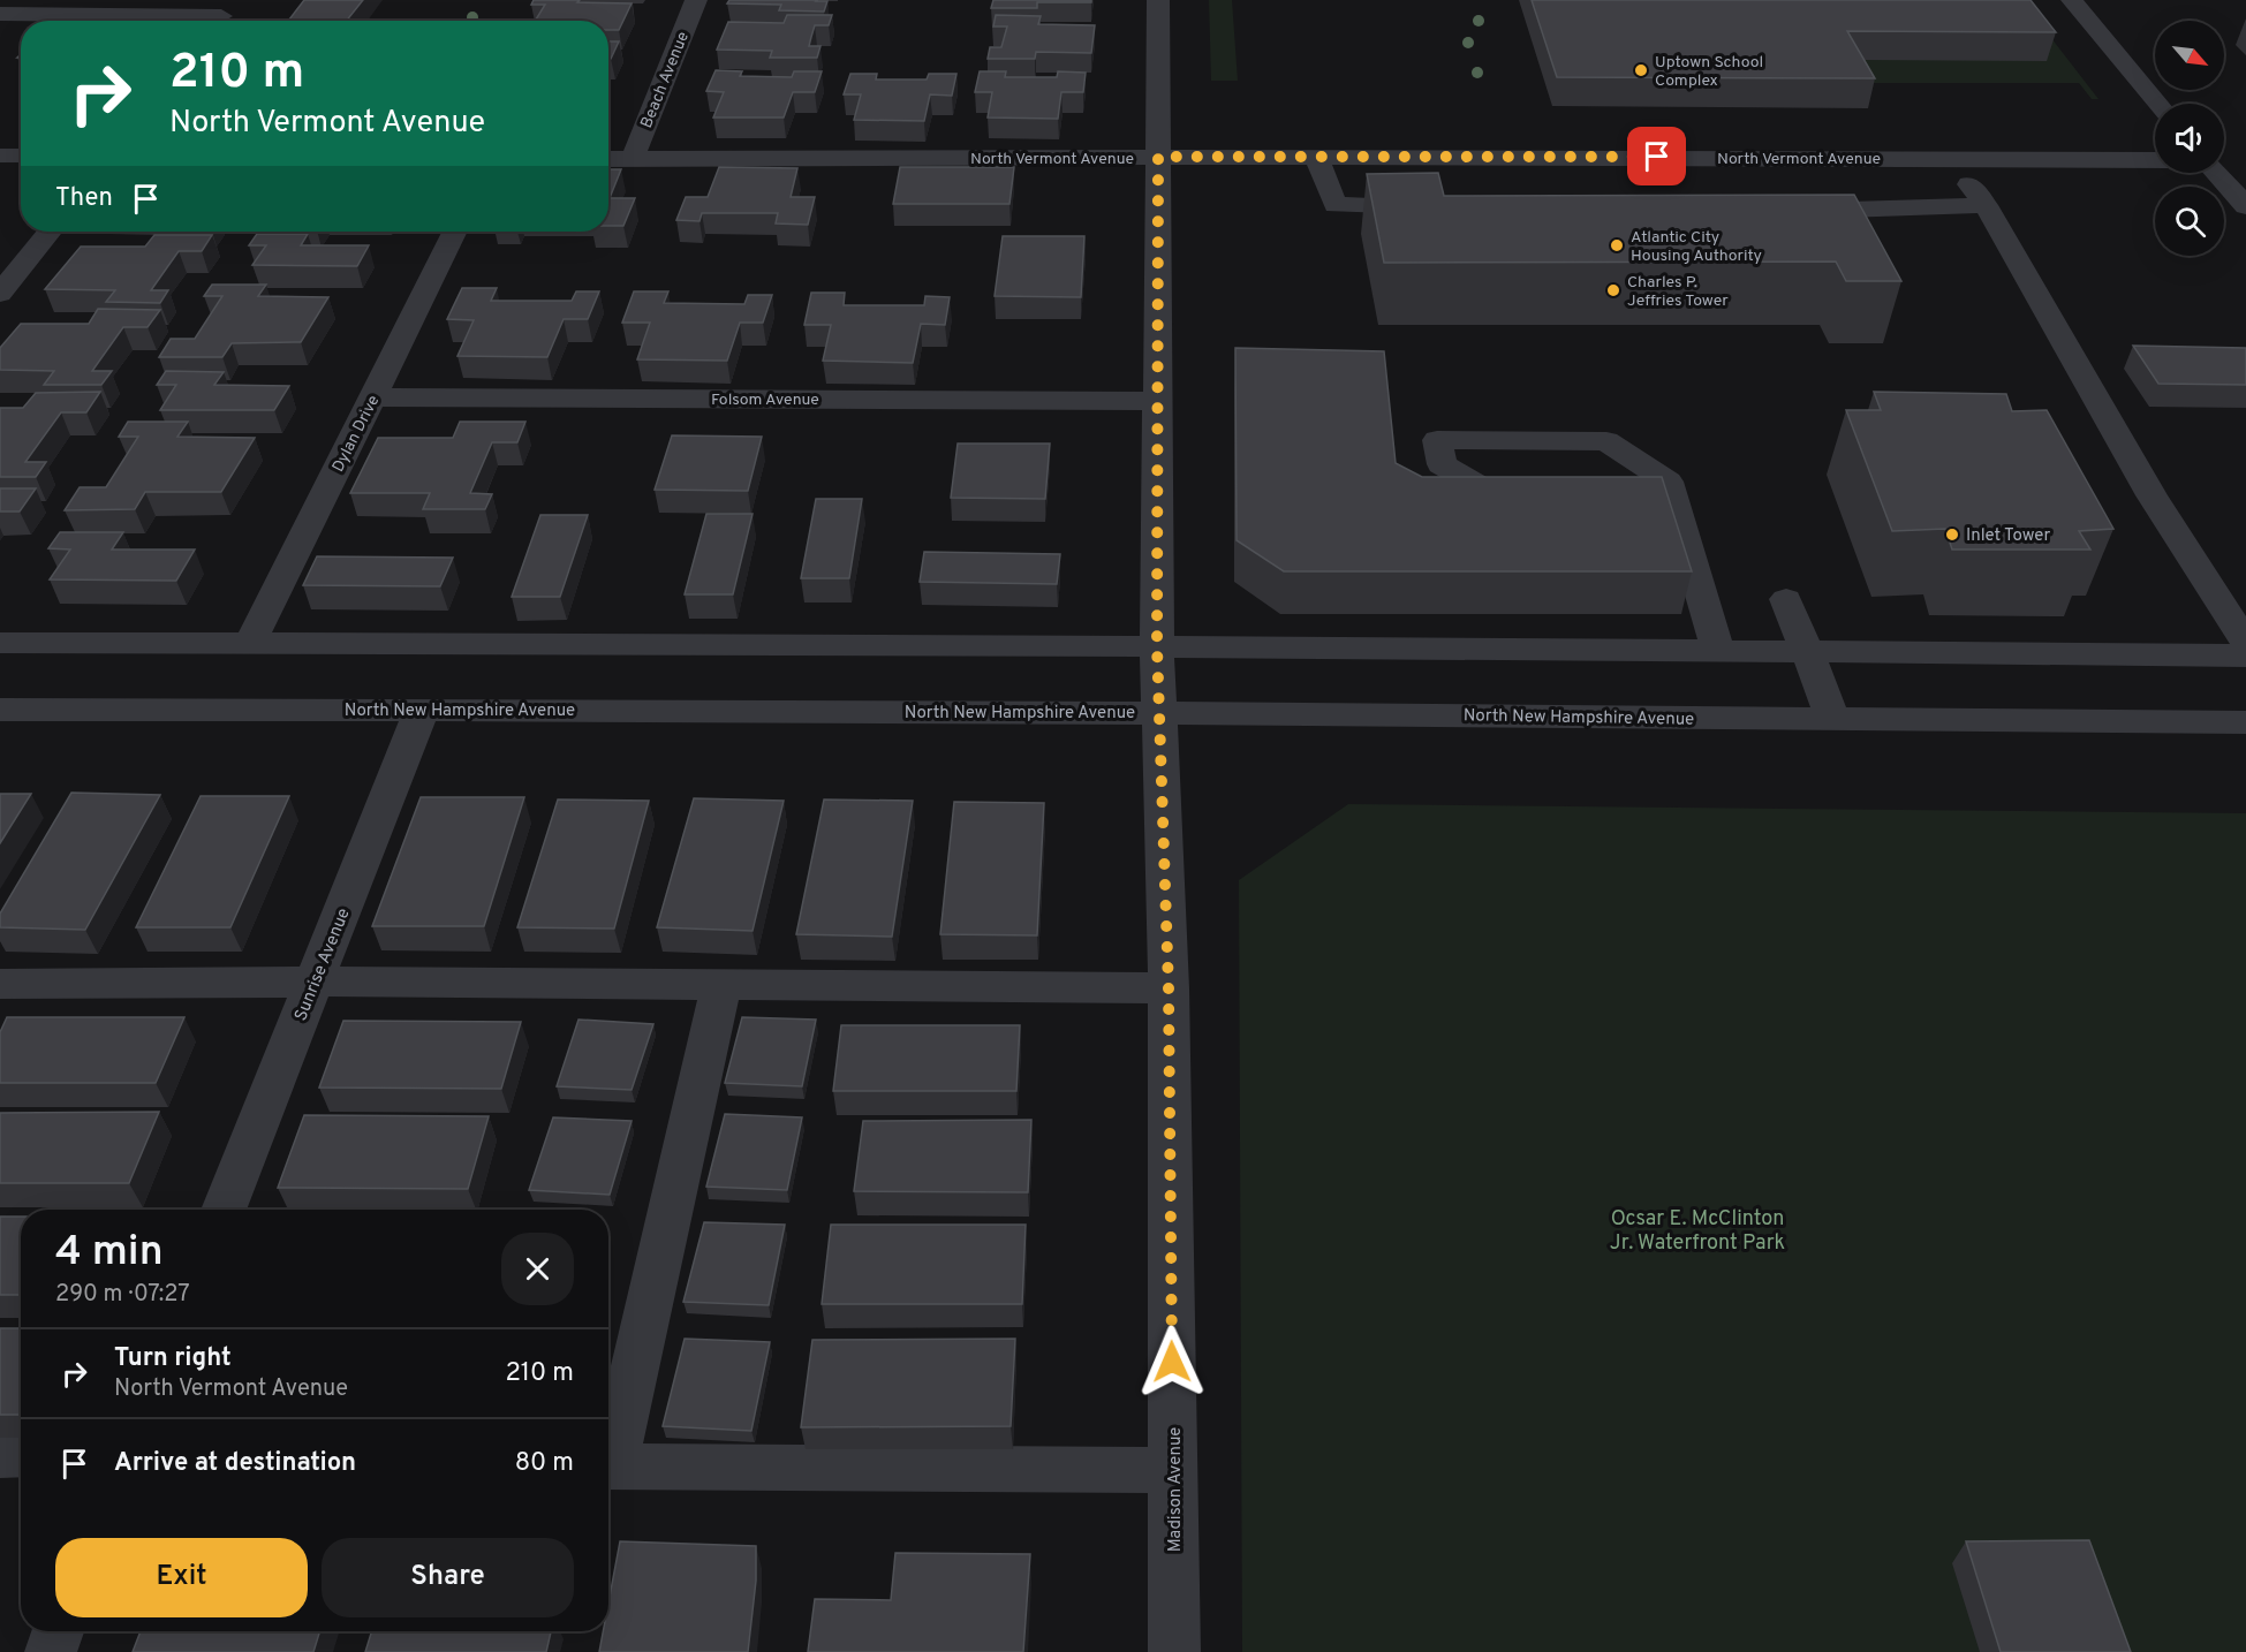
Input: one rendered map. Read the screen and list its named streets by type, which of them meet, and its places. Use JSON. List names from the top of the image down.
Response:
{
  "streets": {
    "street": [
      "Beach Avenue",
      "North Vermont Avenue",
      "Folsom Avenue",
      "Dylan Drive",
      "North New Hampshire Avenue",
      "Sunrise Avenue",
      "Madison Avenue"
    ]
  },
  "crossings": [
    ["Beach Avenue", "North Vermont Avenue"],
    ["North Vermont Avenue", "Madison Avenue"],
    ["Folsom Avenue", "Dylan Drive"],
    ["Folsom Avenue", "Madison Avenue"],
    ["North New Hampshire Avenue", "Sunrise Avenue"],
    ["North New Hampshire Avenue", "Madison Avenue"]
  ],
  "parks": ["Ocsar E. McClinton Jr. Waterfront Park"],
  "places": [
    "Uptown School Complex",
    "Atlantic City Housing Authority",
    "Charles P. Jeffries Tower",
    "Inlet Tower"
  ],
  "north": "bottom right",
  "page": {
    "turn": ["210 m", "North Vermont Avenue"],
    "then": "Then",
    "heading": ["4 min", "290 m · 07:27"],
    "list": [
      {
        "name": "Turn right",
        "note": "North Vermont Avenue",
        "value": "210 m"
      },
      {
        "name": "Arrive at destination",
        "value": "80 m"
      }
    ],
    "buttons": ["Exit", "Share"]
  }
}
